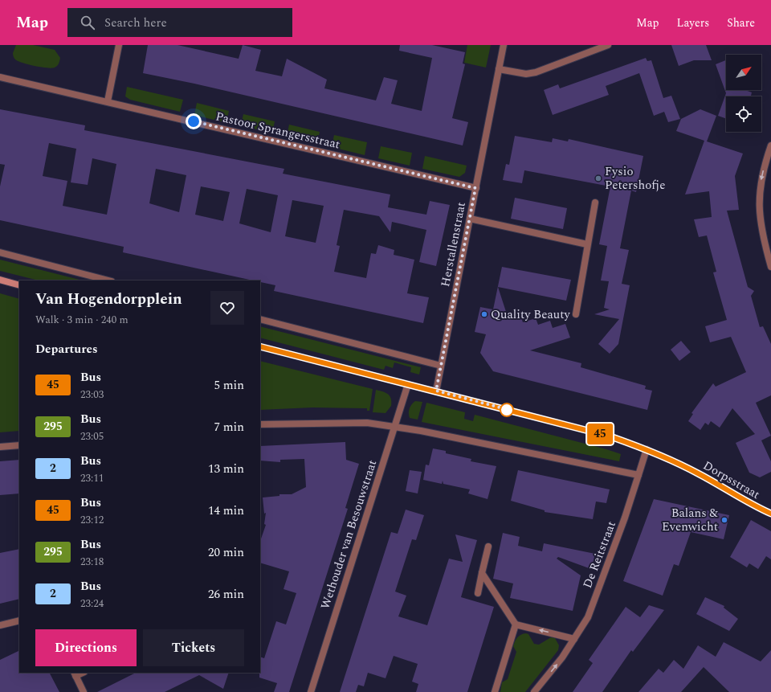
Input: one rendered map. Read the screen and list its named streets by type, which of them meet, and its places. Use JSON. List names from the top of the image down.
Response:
{
  "streets": {
    "street": [
      "Pastoor Sprangersstraat",
      "Herstallenstraat",
      "Dorpsstraat",
      "Wethouder van Besouwstraat",
      "De Reitstraat"
    ]
  },
  "crossings": [
    ["Pastoor Sprangersstraat", "Herstallenstraat"],
    ["Herstallenstraat", "Dorpsstraat"],
    ["Dorpsstraat", "Wethouder van Besouwstraat"],
    ["Dorpsstraat", "De Reitstraat"]
  ],
  "places": ["Fysio Petershofje", "Quality Beauty", "Balans & Evenwicht"],
  "lines": ["bus line 45"],
  "north": "top right",
  "page": {
    "header": "Map",
    "search": "Search here",
    "nav": ["Map", "Layers", "Share"],
    "on_map": "45",
    "heading": [
      ["Van Hogendorpplein", "Walk · 3 min · 240 m"],
      "Departures"
    ],
    "list": [
      {
        "mark": "45",
        "name": "Bus",
        "note": "23:03",
        "value": "5 min"
      },
      {
        "mark": "295",
        "name": "Bus",
        "note": "23:05",
        "value": "7 min"
      },
      {
        "mark": "2",
        "name": "Bus",
        "note": "23:11",
        "value": "13 min"
      },
      {
        "mark": "45",
        "name": "Bus",
        "note": "23:12",
        "value": "14 min"
      },
      {
        "mark": "295",
        "name": "Bus",
        "note": "23:18",
        "value": "20 min"
      },
      {
        "mark": "2",
        "name": "Bus",
        "note": "23:24",
        "value": "26 min"
      }
    ],
    "buttons": ["Directions", "Tickets"]
  }
}
